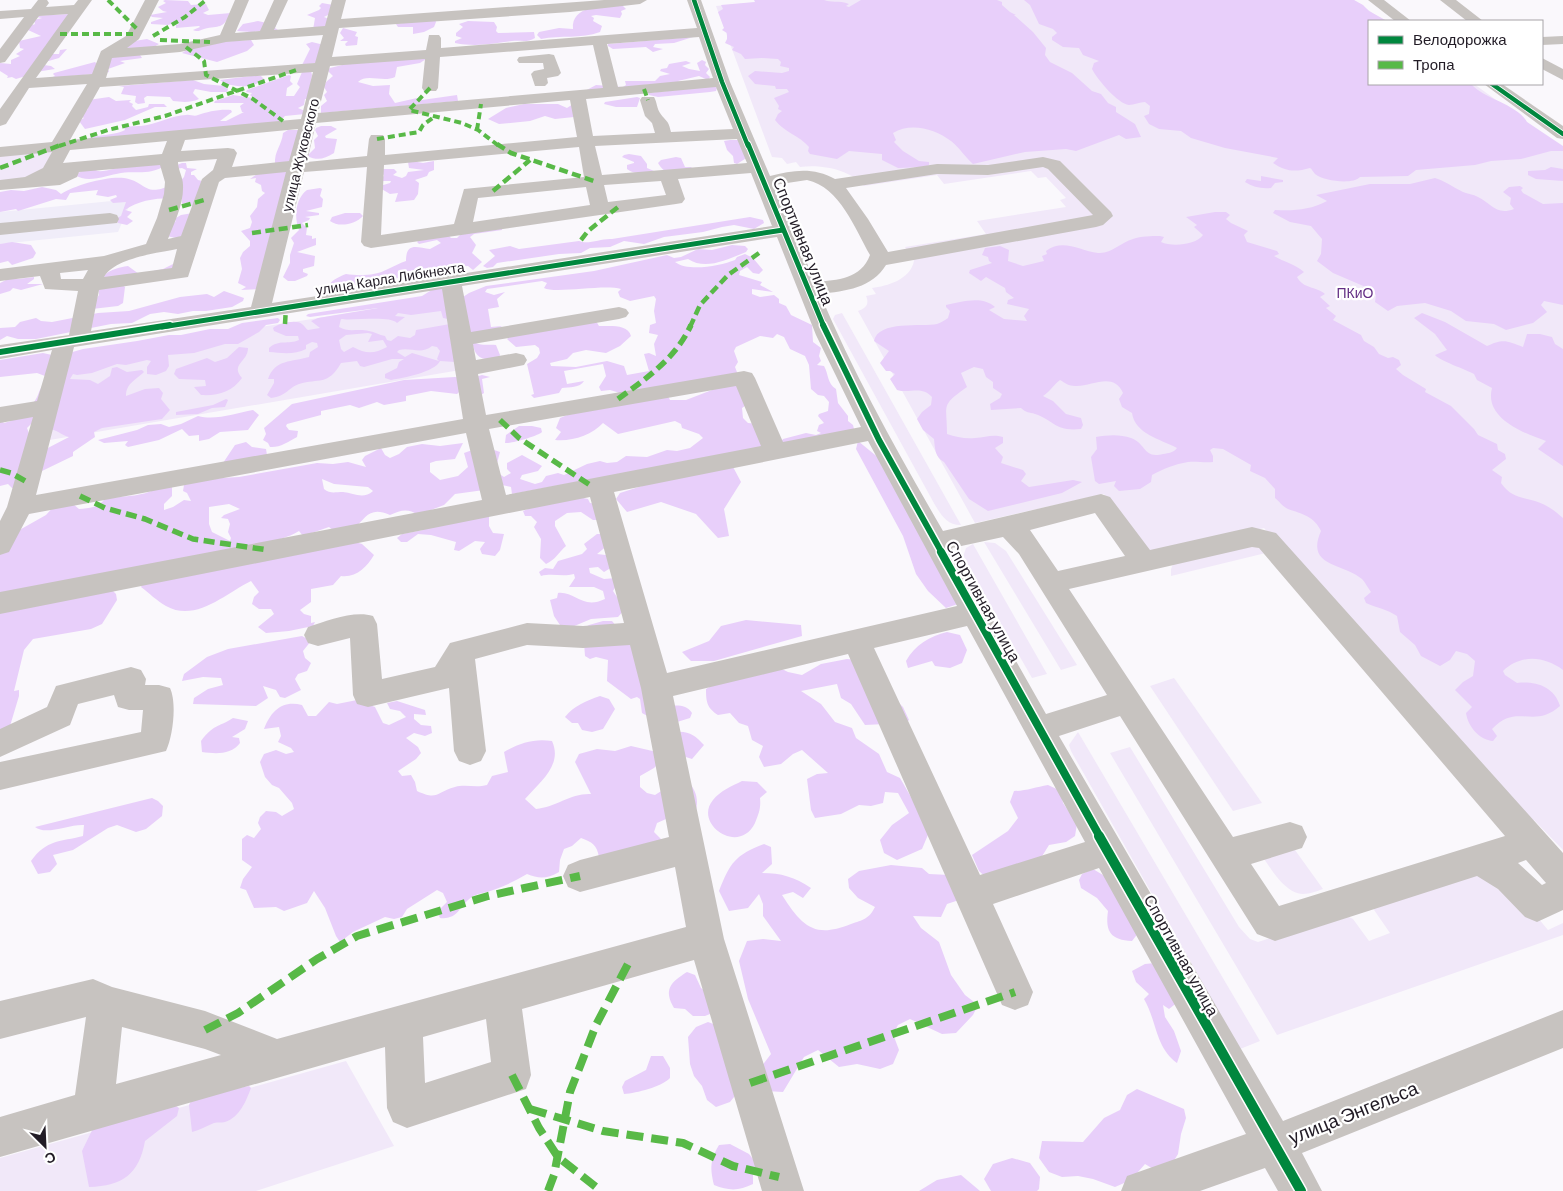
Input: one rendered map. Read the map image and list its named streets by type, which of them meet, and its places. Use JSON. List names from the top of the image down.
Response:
{
  "streets": {
    "street": [
      "улица Жуковского",
      "Спортивная улица",
      "улица Карла Либкнехта",
      "улица Энгельса"
    ]
  },
  "crossings": [
    ["улица Жуковского", "улица Карла Либкнехта"],
    ["Спортивная улица", "улица Карла Либкнехта"],
    ["Спортивная улица", "улица Энгельса"]
  ],
  "parks": ["ПКиО"],
  "legend": ["Велодорожка", "Тропа"],
  "north": "bottom right"
}
